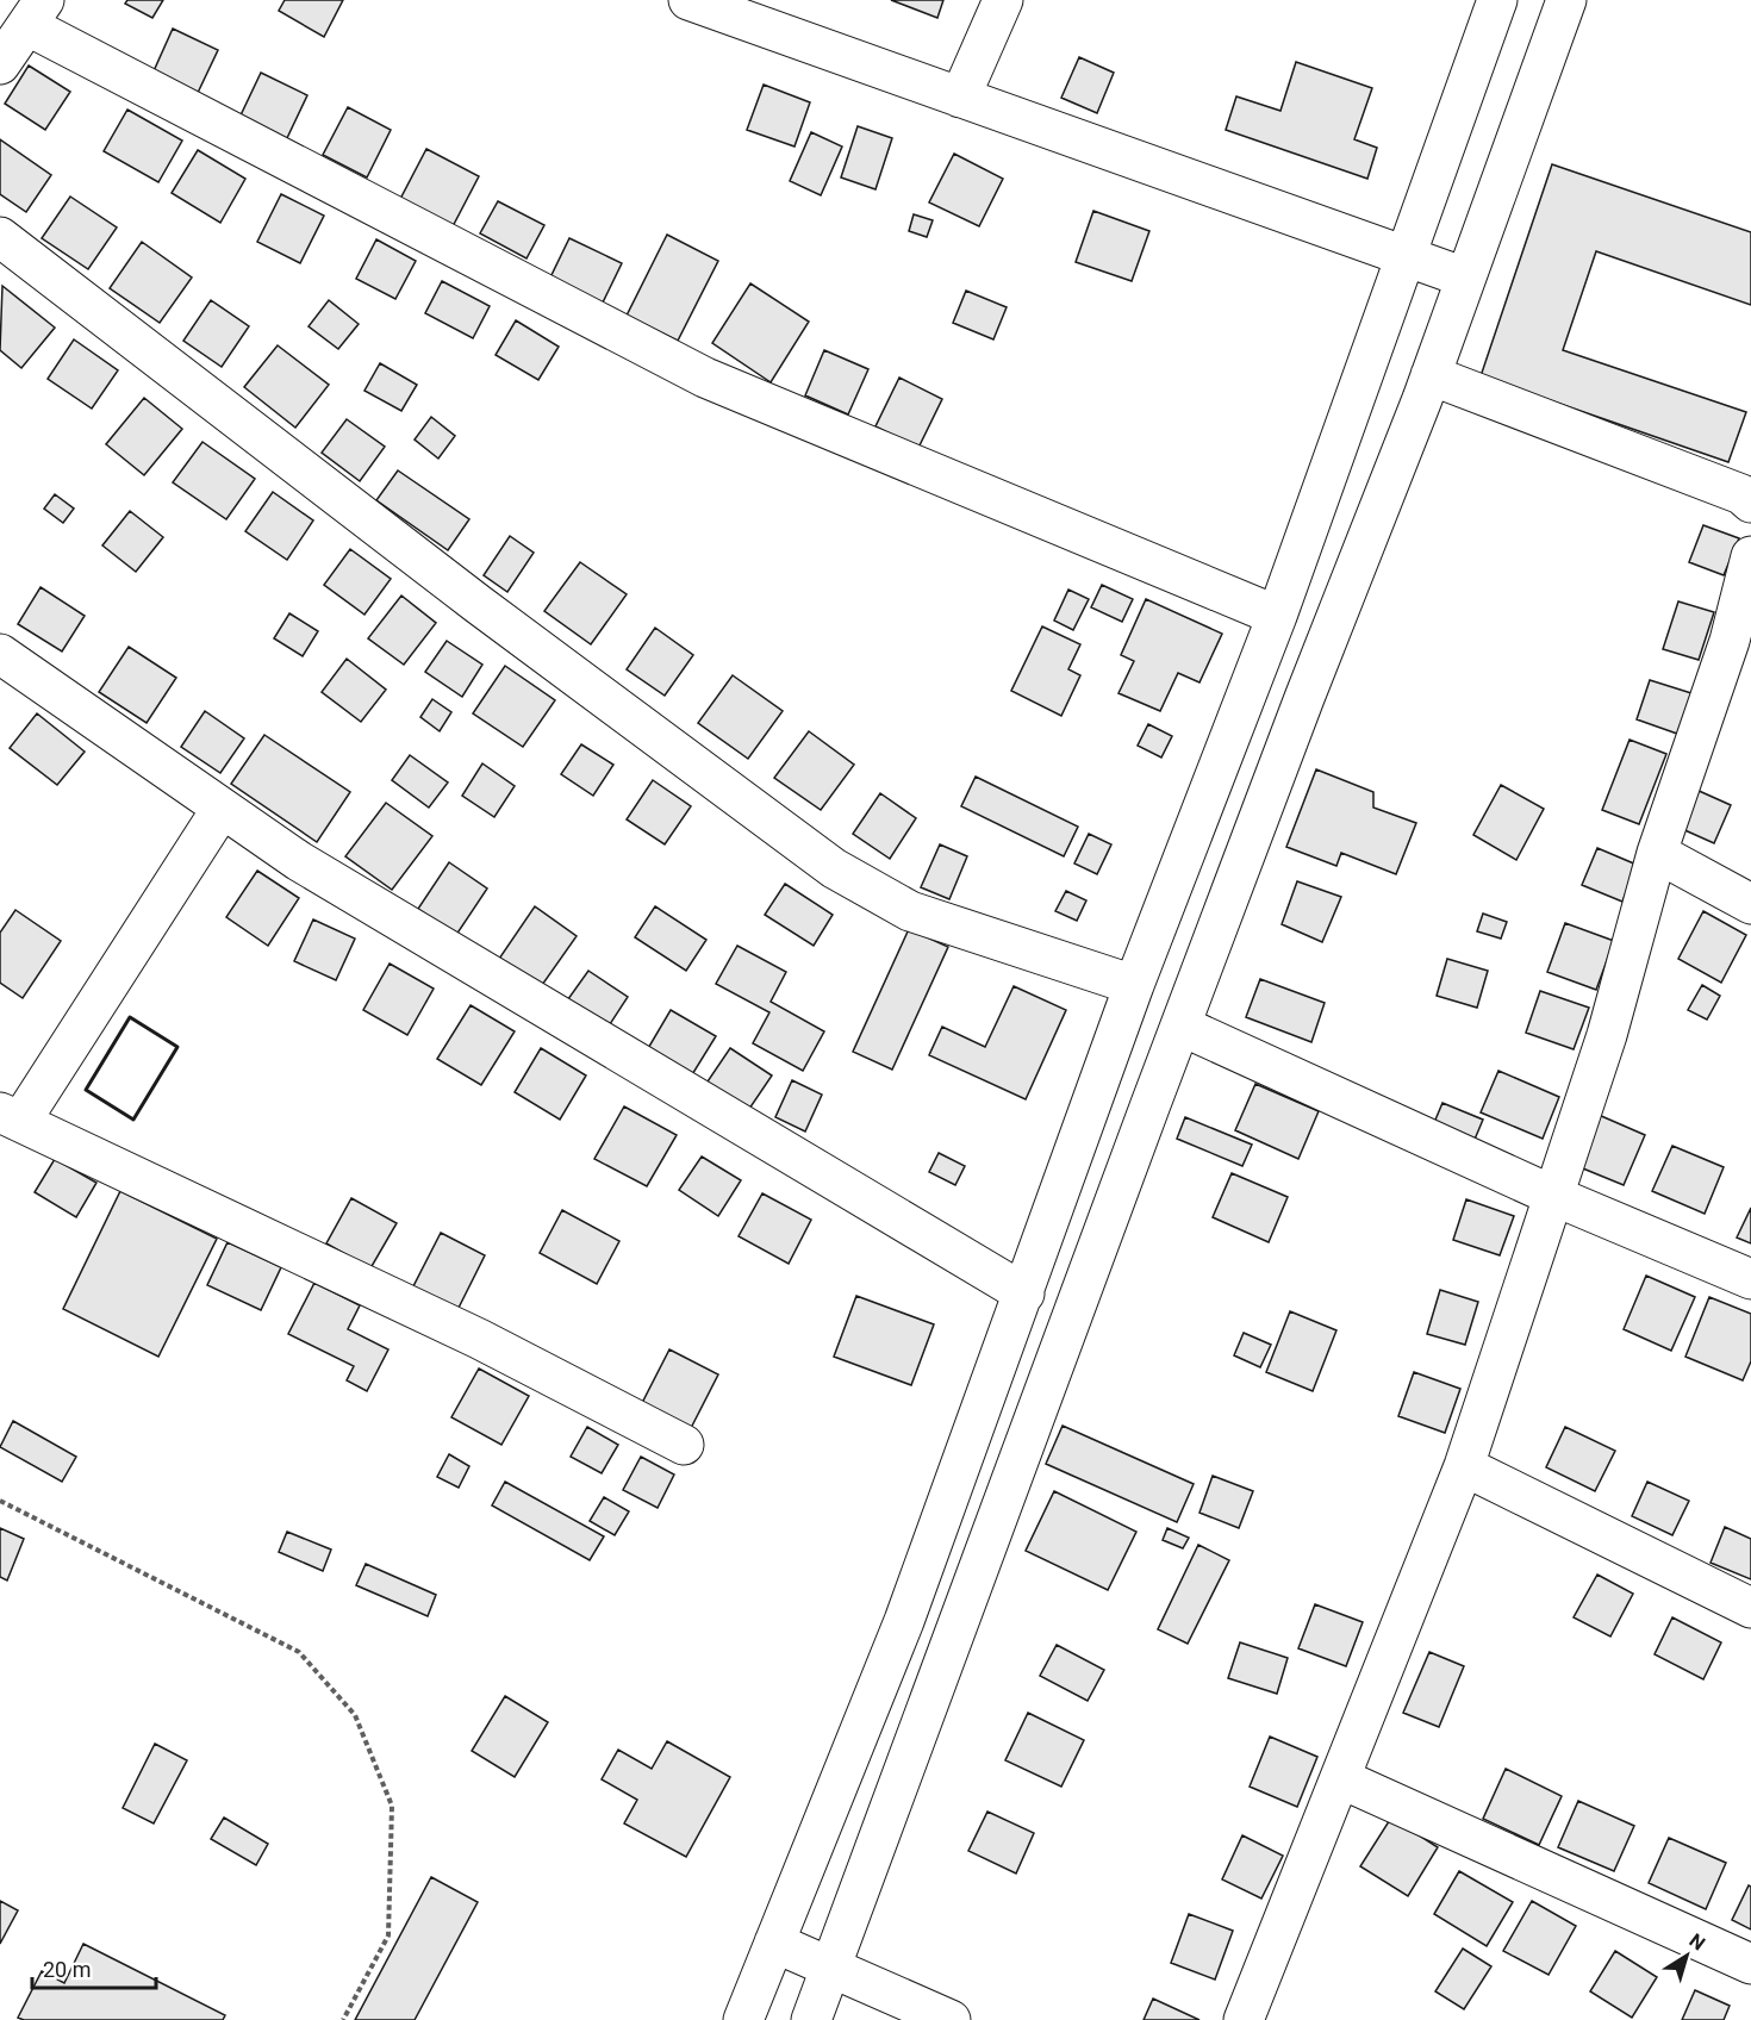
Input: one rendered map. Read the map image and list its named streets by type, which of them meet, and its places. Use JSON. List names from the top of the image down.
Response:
{
  "scale_bar": "20 m",
  "north": "top right"
}
